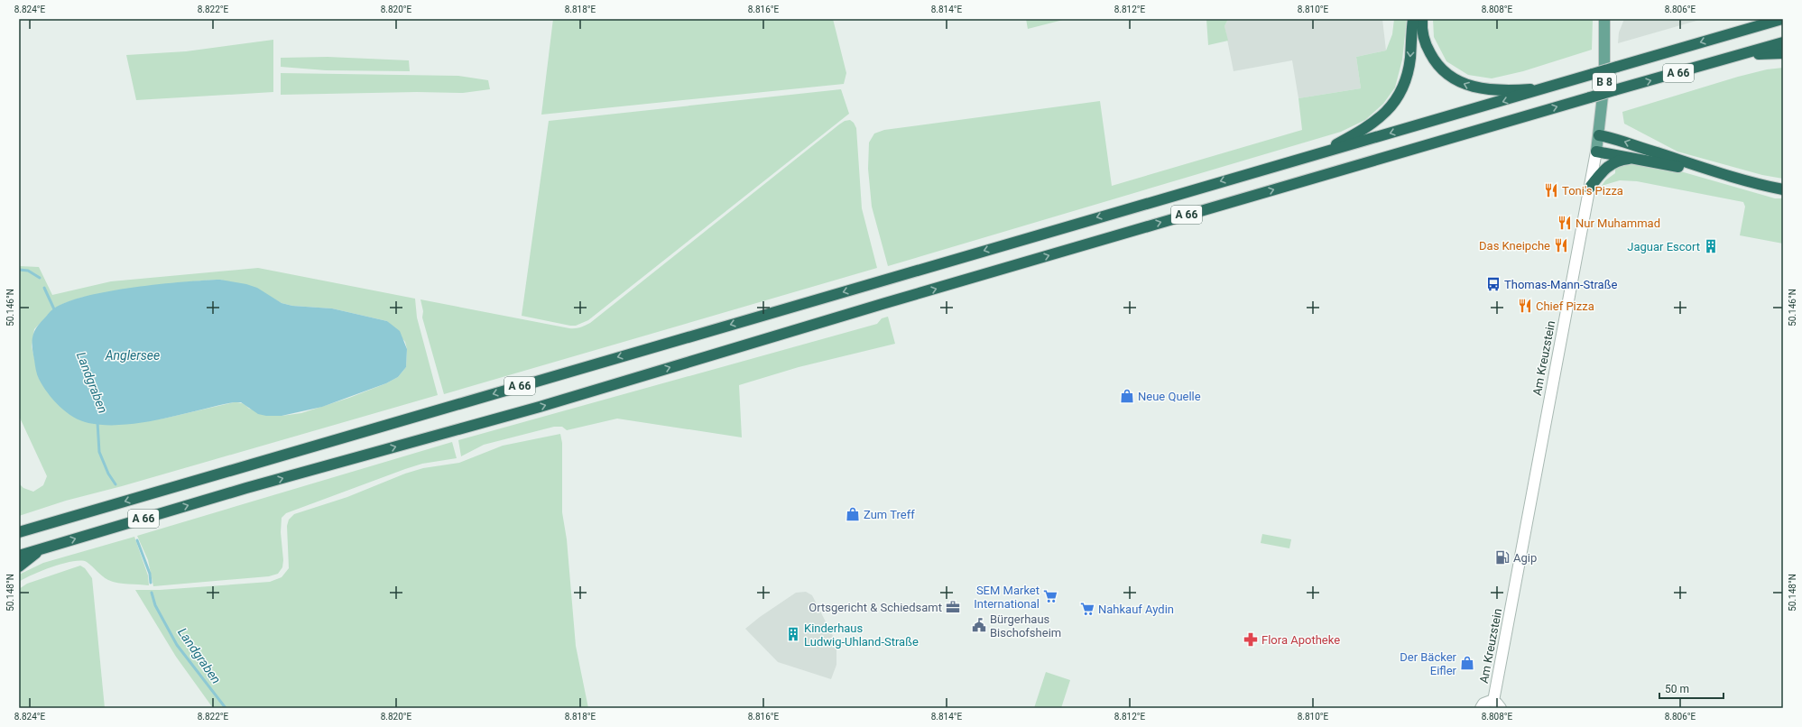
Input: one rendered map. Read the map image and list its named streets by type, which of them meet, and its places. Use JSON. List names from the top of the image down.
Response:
{
  "streets": {
    "highway": ["A 66"],
    "main road": ["B 8", "Am Kreuzstein"]
  },
  "water": ["Anglersee", "Landgraben"],
  "places": {
    "restaurant": [
      "Toni's Pizza",
      "Nur Muhammad",
      "Das Kneipche",
      "Chief Pizza"
    ],
    "building": ["Jaguar Escort", "Kinderhaus Ludwig-Uhland-Straße"],
    "bus stop": ["Thomas-Mann-Straße"],
    "shop": ["Neue Quelle", "Zum Treff", "Der Bäcker Eifler"],
    "fuel station": ["Agip"],
    "supermarket": ["SEM Market International", "Nahkauf Aydin"],
    "office": ["Ortsgericht & Schiedsamt"],
    "public building": ["Bürgerhaus Bischofsheim"],
    "pharmacy": ["Flora Apotheke"]
  },
  "scale_bar": "50 m",
  "coordinates": [
    "8.824°E",
    "8.822°E",
    "8.820°E",
    "8.818°E",
    "8.816°E",
    "8.814°E",
    "8.812°E",
    "8.810°E",
    "8.808°E",
    "8.806°E",
    "50.146°N",
    "50.148°N"
  ]
}
